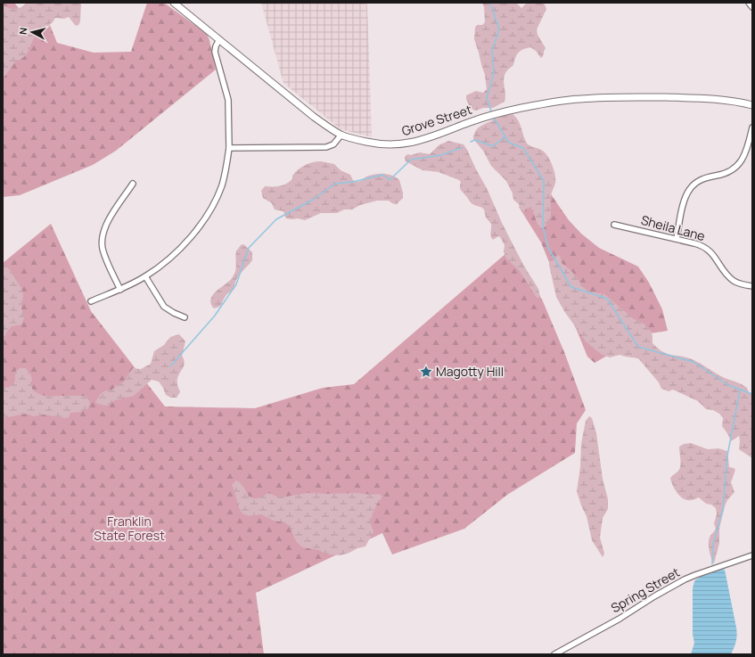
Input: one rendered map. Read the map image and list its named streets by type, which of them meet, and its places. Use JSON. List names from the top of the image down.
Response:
{
  "streets": {
    "main road": ["Grove Street"],
    "street": ["Sheila Lane", "Spring Street"]
  },
  "parks": ["Franklin State Forest"],
  "places": {
    "place": ["Magotty Hill"]
  },
  "north": "left"
}
